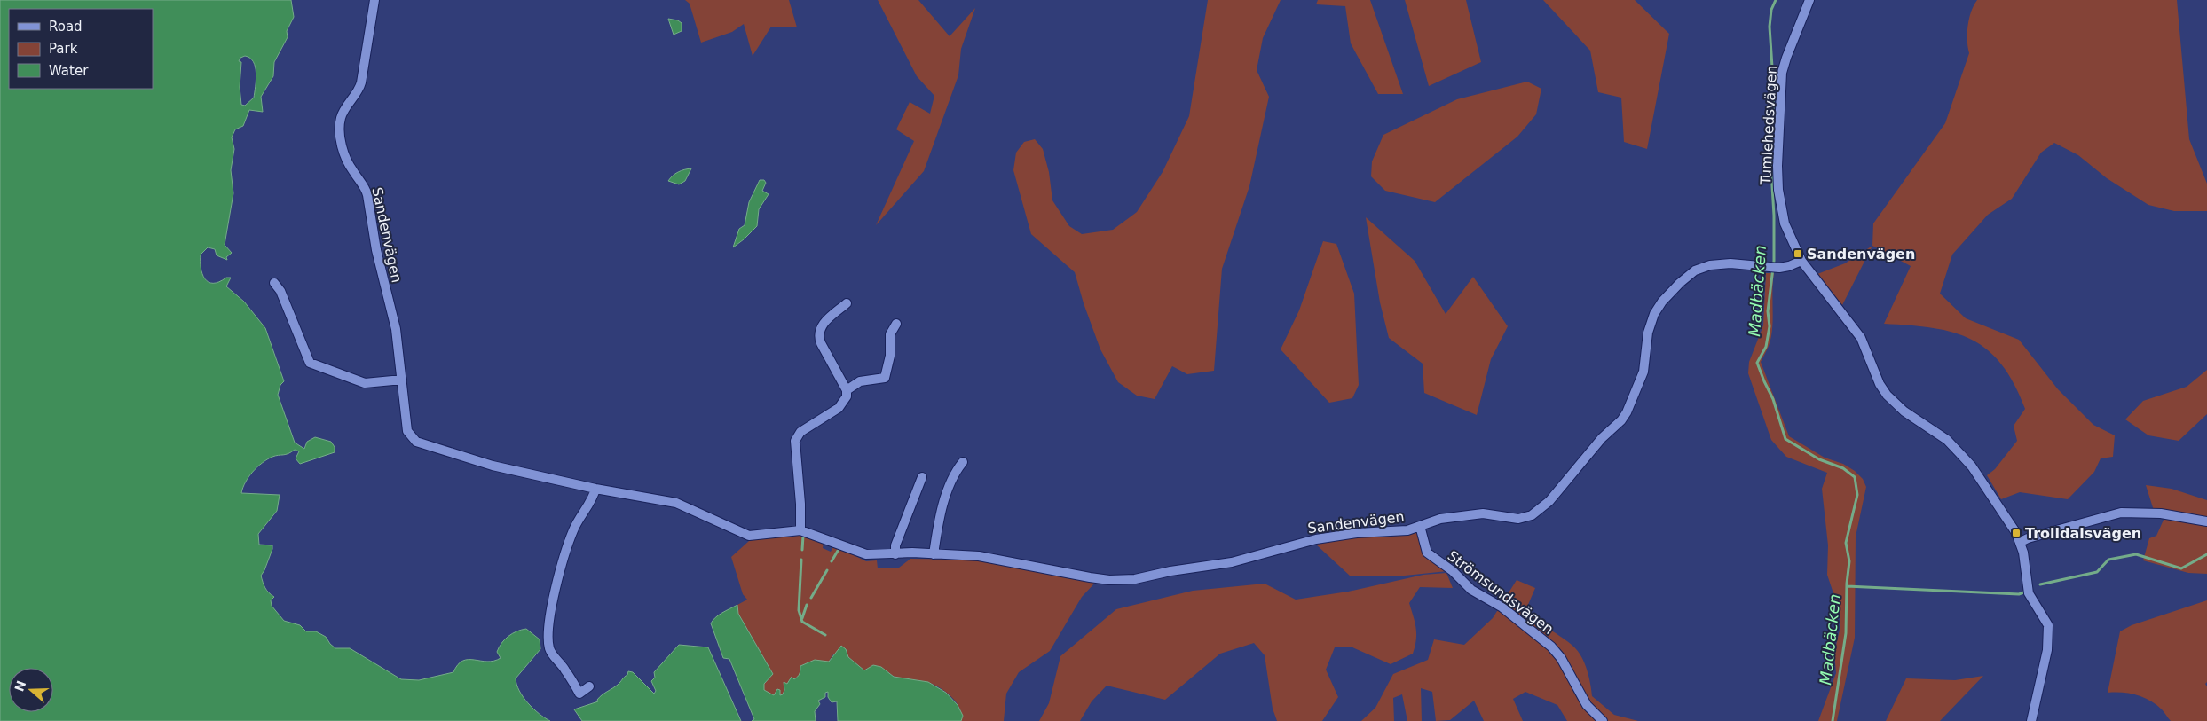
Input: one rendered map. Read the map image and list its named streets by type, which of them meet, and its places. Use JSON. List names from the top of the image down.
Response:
{
  "streets": {
    "street": ["Tumlehedsvägen", "Sandenvägen", "Strömsundsvägen"]
  },
  "crossings": [
    ["Tumlehedsvägen", "Sandenvägen"],
    ["Sandenvägen", "Strömsundsvägen"]
  ],
  "water": ["Madbäcken"],
  "places": {
    "transit": ["Sandenvägen", "Trolldalsvägen"]
  },
  "legend": ["Road", "Park", "Water"],
  "north": "left"
}
